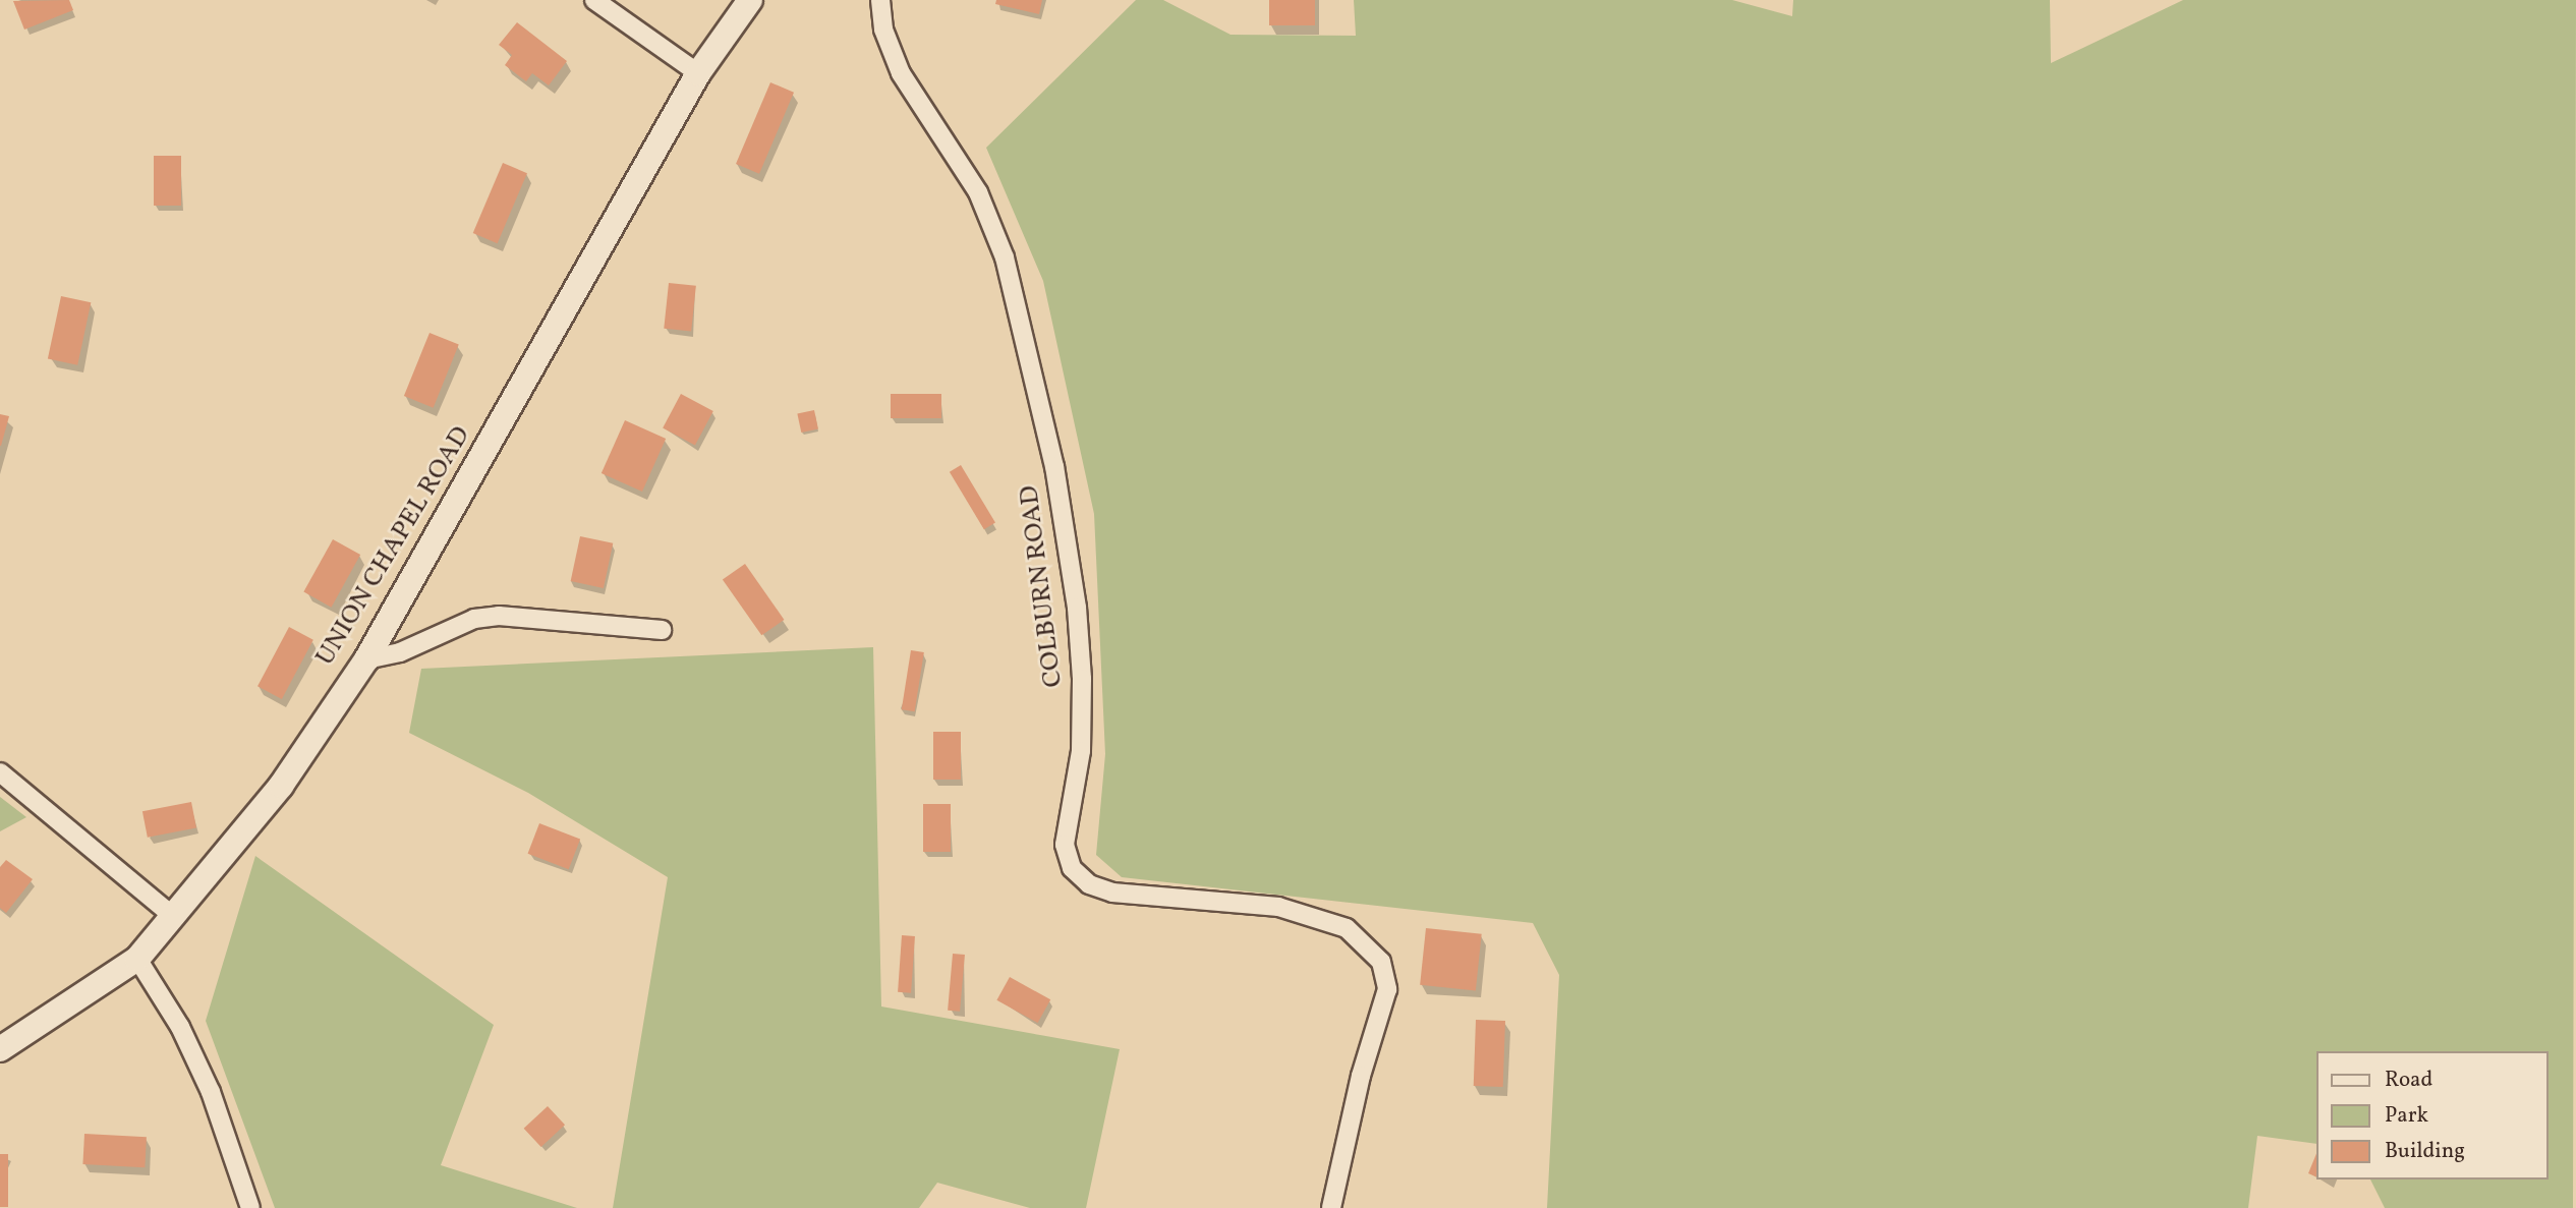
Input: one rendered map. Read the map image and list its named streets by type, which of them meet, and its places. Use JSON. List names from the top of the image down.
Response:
{
  "streets": {
    "street": ["UNION CHAPEL ROAD", "COLBURN ROAD"]
  },
  "legend": ["Road", "Park", "Building"]
}
